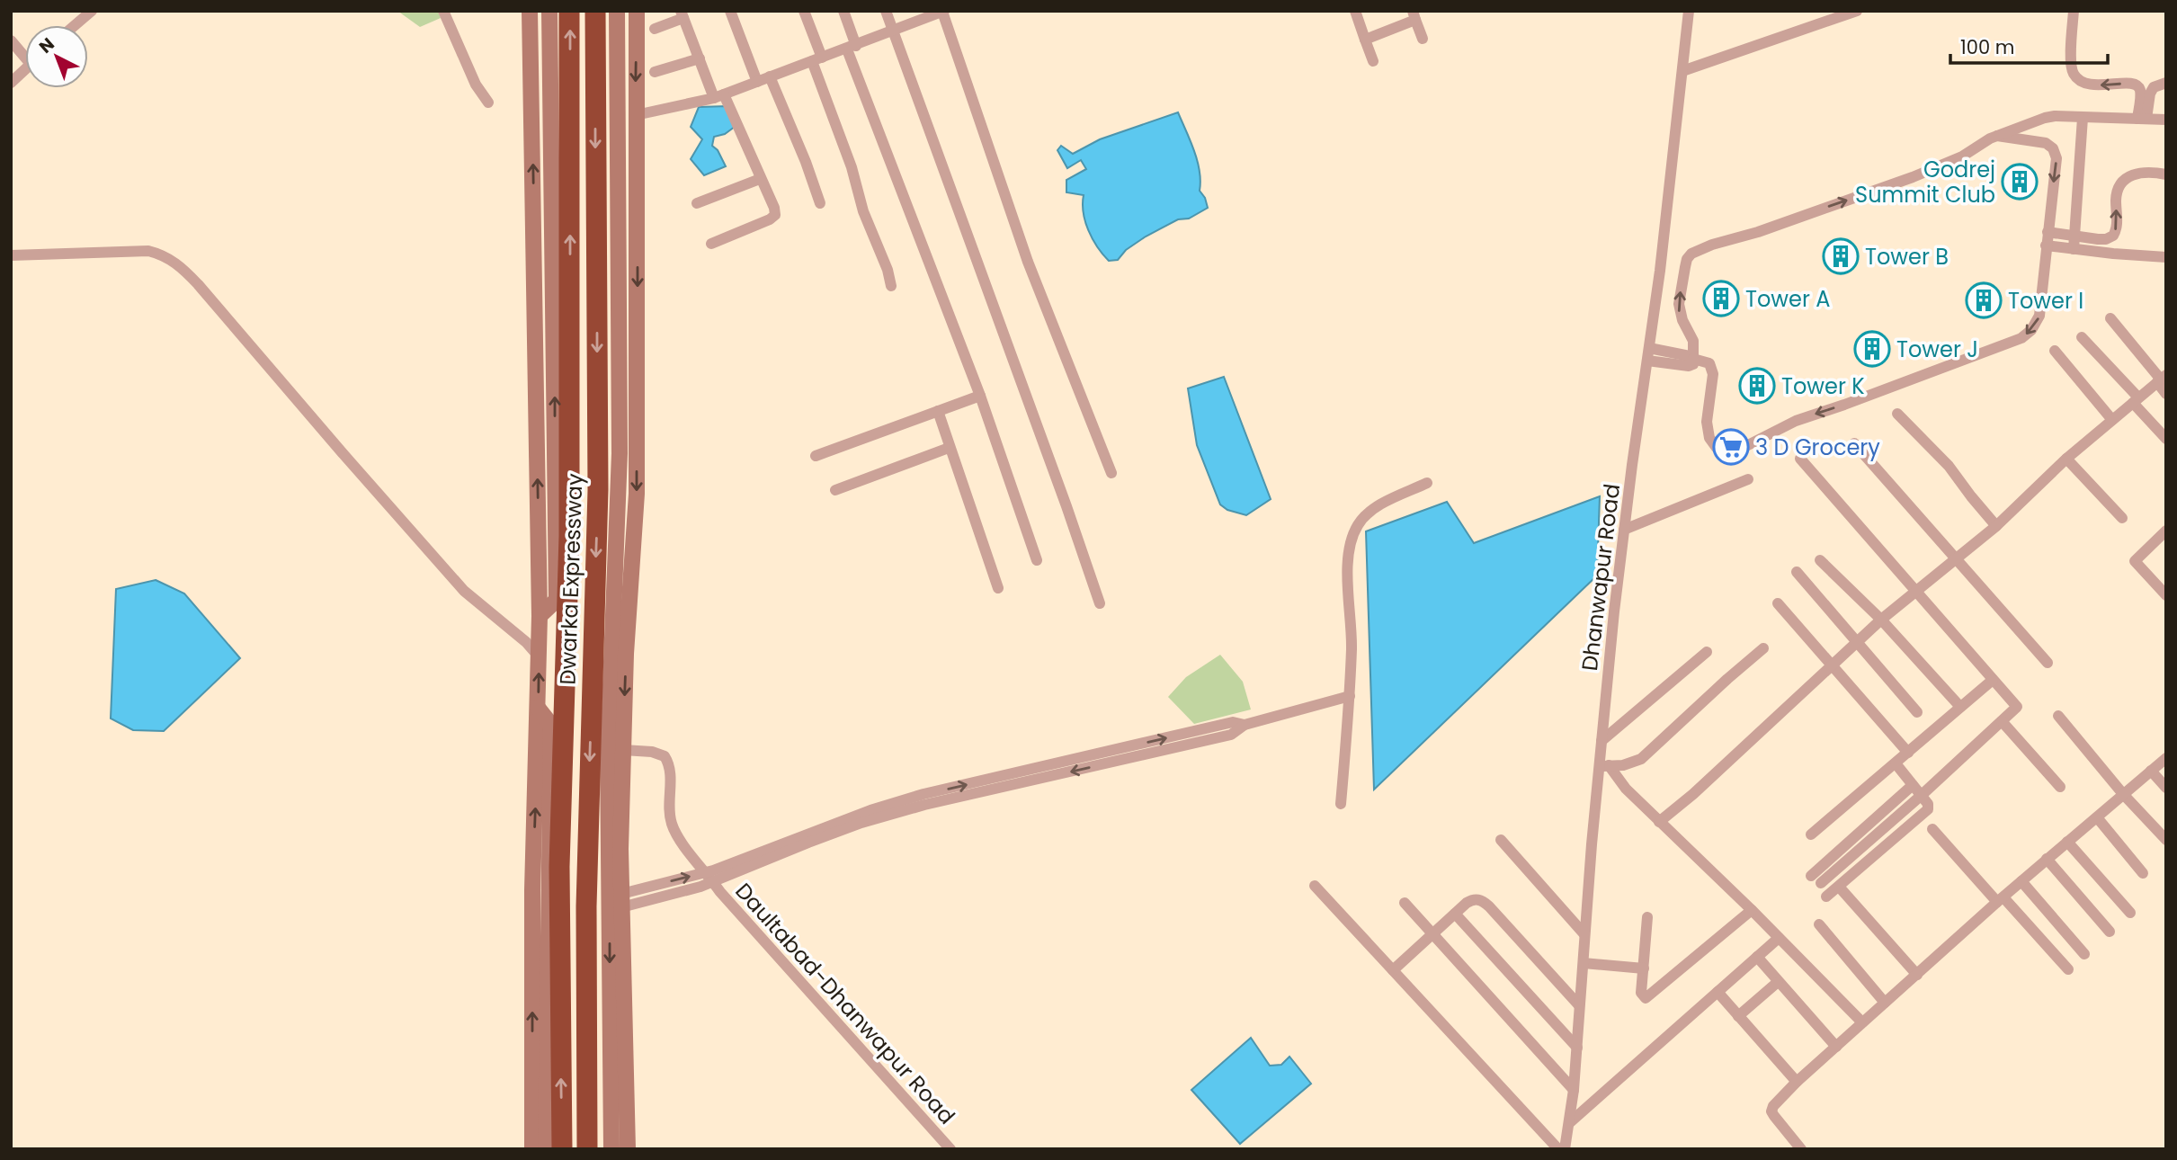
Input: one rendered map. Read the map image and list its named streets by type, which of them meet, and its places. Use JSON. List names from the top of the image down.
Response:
{
  "streets": {
    "highway": ["Dwarka Expressway"],
    "street": ["Dhanwapur Road", "Daultabad-Dhanwapur Road"]
  },
  "places": {
    "building": [
      "Godrej Summit Club",
      "Tower B",
      "Tower A",
      "Tower I",
      "Tower J",
      "Tower K"
    ],
    "supermarket": ["3 D Grocery"]
  },
  "scale_bar": "100 m",
  "north": "top left"
}
